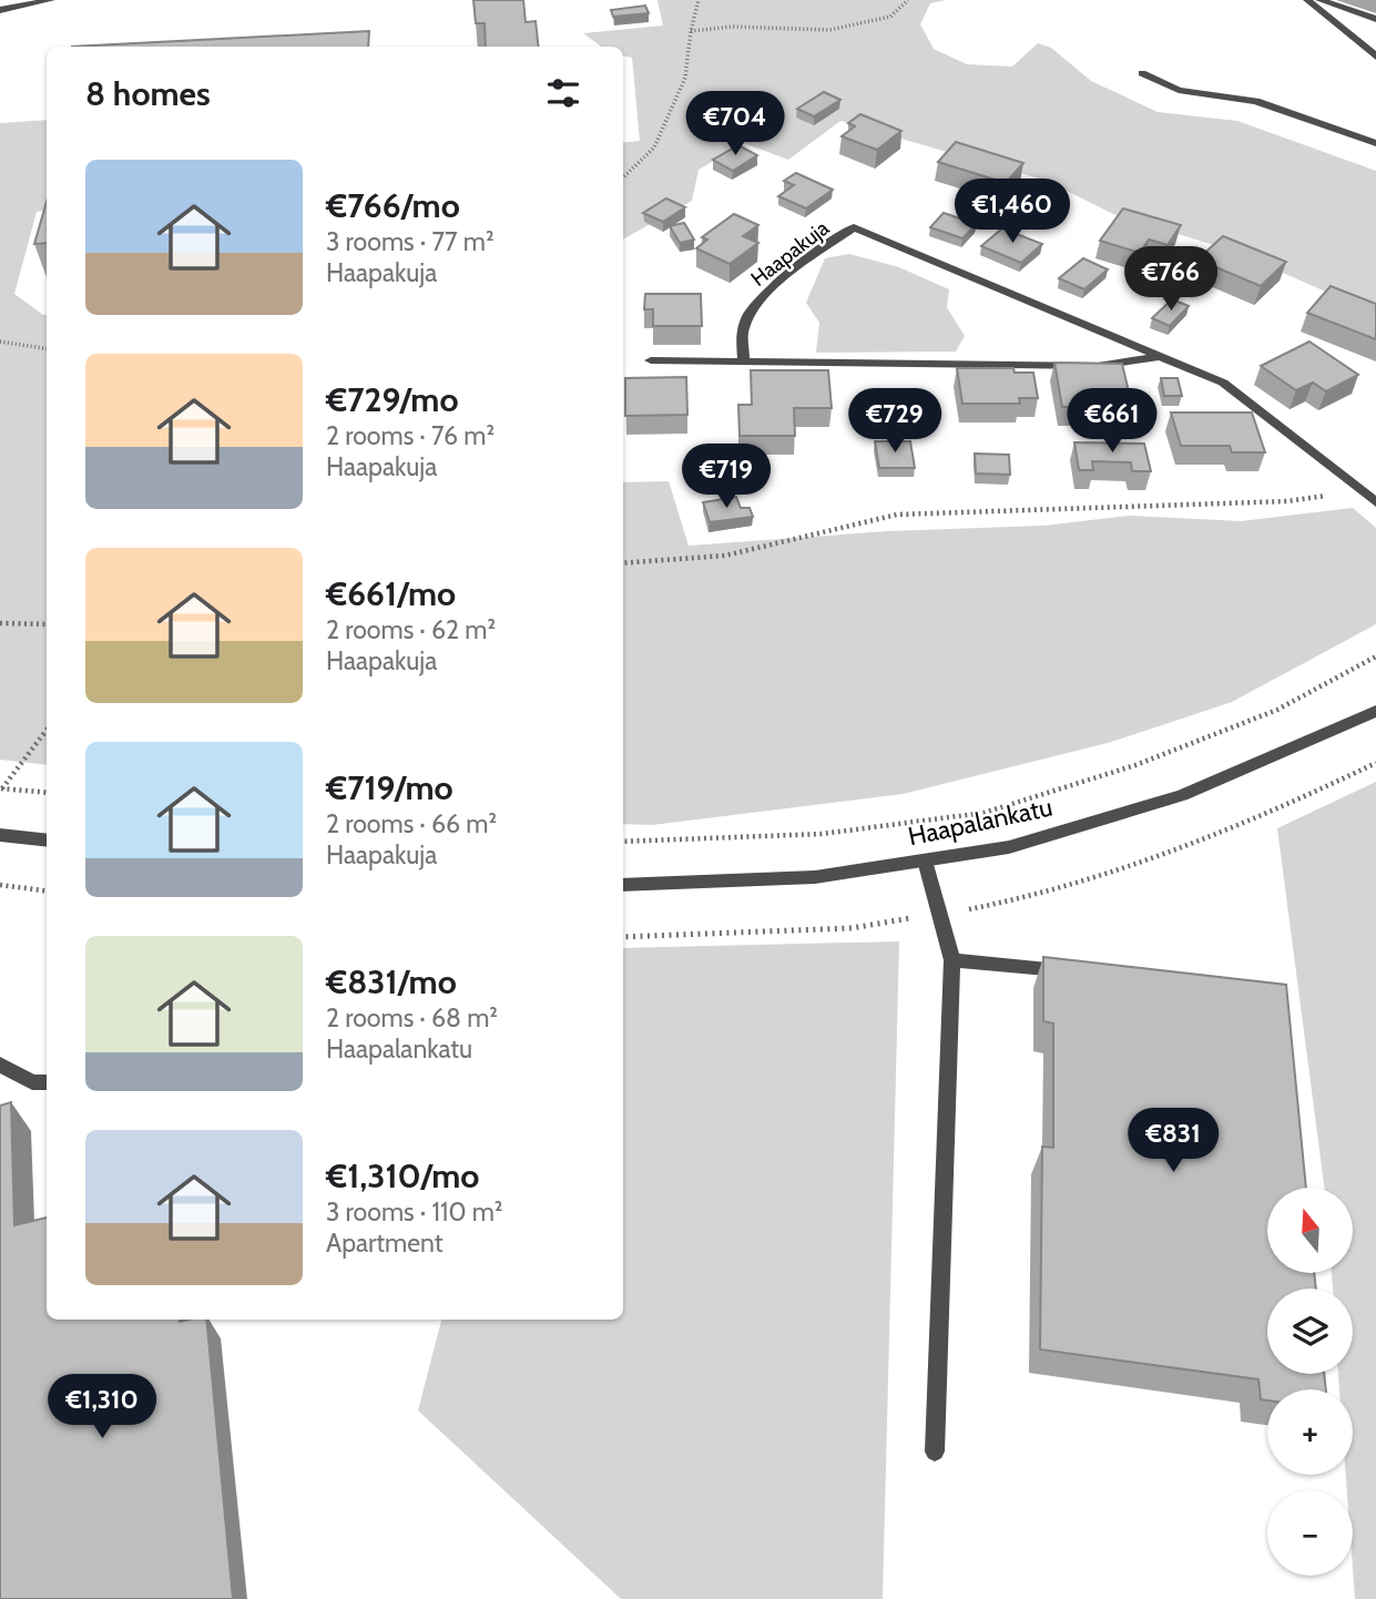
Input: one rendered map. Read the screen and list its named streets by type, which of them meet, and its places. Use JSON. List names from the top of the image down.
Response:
{
  "streets": {
    "street": ["Haapakuja", "Haapalankatu"]
  },
  "north": "top",
  "page": {
    "heading": "8 homes",
    "price": [
      "€704",
      "€1,460",
      "€766",
      "€729",
      "€661",
      "€719",
      "€831",
      "€1,310"
    ],
    "list": [
      {
        "name": "€766/mo",
        "note": "3 rooms · 77 m² · Haapakuja"
      },
      {
        "name": "€729/mo",
        "note": "2 rooms · 76 m² · Haapakuja"
      },
      {
        "name": "€661/mo",
        "note": "2 rooms · 62 m² · Haapakuja"
      },
      {
        "name": "€719/mo",
        "note": "2 rooms · 66 m² · Haapakuja"
      },
      {
        "name": "€831/mo",
        "note": "2 rooms · 68 m² · Haapalankatu"
      },
      {
        "name": "€1,310/mo",
        "note": "3 rooms · 110 m² · Apartment"
      }
    ],
    "map_buttons": ["+", "−"]
  }
}
